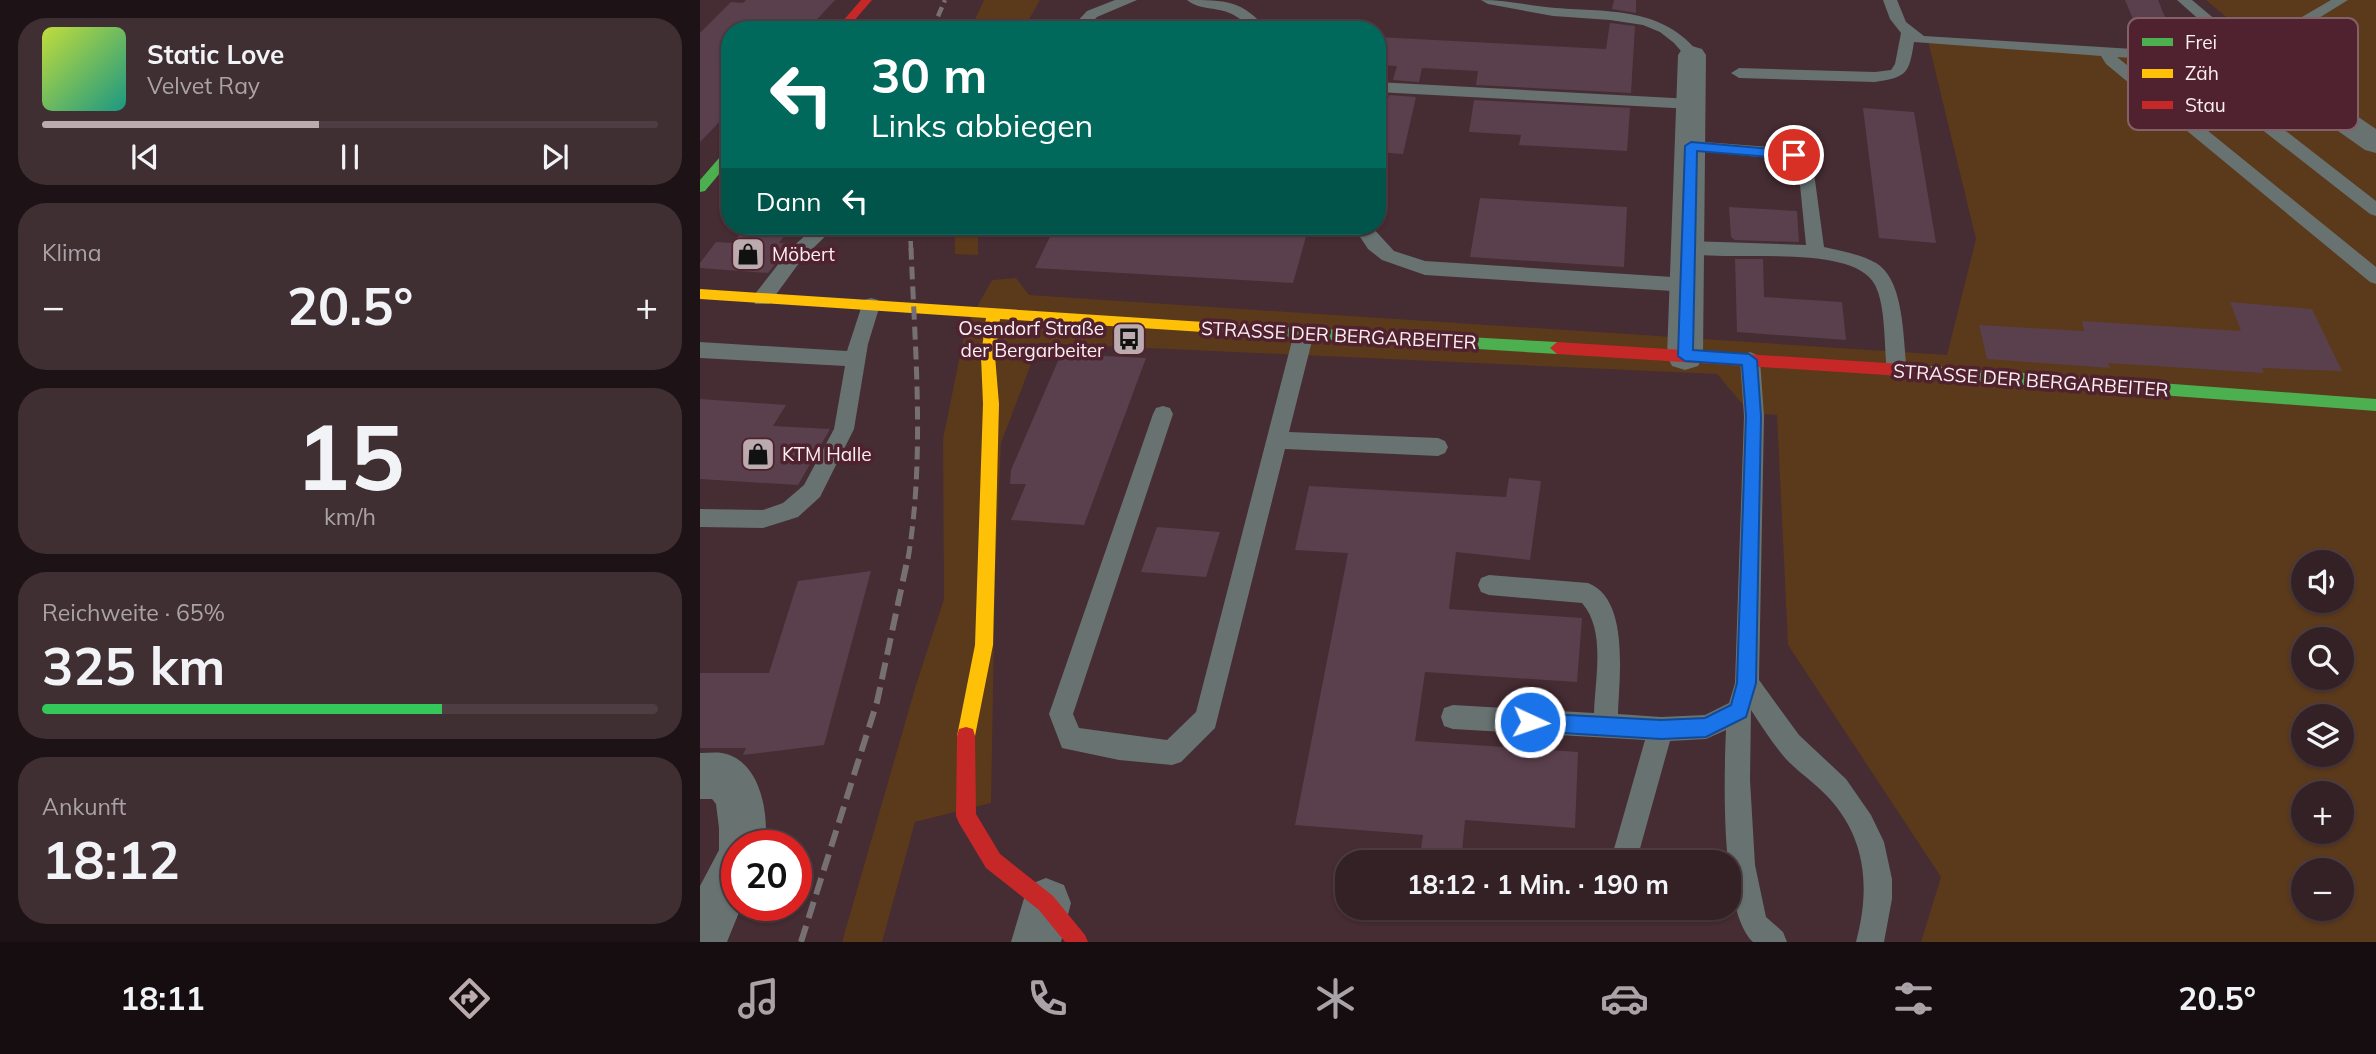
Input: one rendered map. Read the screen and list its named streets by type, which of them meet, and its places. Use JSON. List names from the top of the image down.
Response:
{
  "streets": {
    "street": ["STRASSE DER BERGARBEITER"]
  },
  "places": {
    "shop": ["Möbert", "KTM Halle"],
    "bus stop": ["Osendorf Straße der Bergarbeiter"]
  },
  "legend": ["Frei", "Zäh", "Stau"],
  "page": {
    "turn": ["30 m", "Links abbiegen"],
    "song": ["Static Love", "Velvet Ray"],
    "then": "Dann",
    "tile": [
      "Klima",
      ["15", "km/h"],
      ["Reichweite · 65%", "325 km"],
      ["Ankunft", "18:12"]
    ],
    "heat": ["−", "20.5°", "+"],
    "map_buttons": ["+", "−"],
    "limit": "20",
    "trip": "18:12 · 1 Min. · 190 m",
    "tabs": ["18:11", "20.5°"]
  }
}
